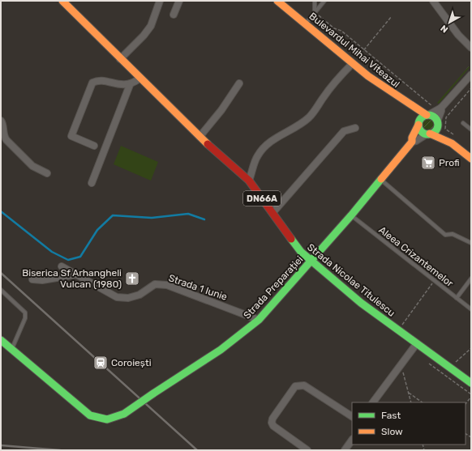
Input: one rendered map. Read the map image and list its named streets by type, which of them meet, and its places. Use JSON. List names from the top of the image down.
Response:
{
  "streets": {
    "main road": [
      "Bulevardul Mihai Viteazul",
      "DN66A",
      "Strada Nicolae Titulescu",
      "Strada Preparației"
    ],
    "street": ["Strada 1 Iunie"],
    "lane": ["Aleea Crizantemelor"]
  },
  "crossings": [
    ["Bulevardul Mihai Viteazul", "Strada Preparației"],
    ["Aleea Crizantemelor", "Strada Preparației"],
    ["Strada Nicolae Titulescu", "Strada Preparației"],
    ["Strada 1 Iunie", "Strada Preparației"]
  ],
  "places": {
    "supermarket": ["Profi"],
    "church": ["Biserica Sf Arhangheli Vulcan (1980)"],
    "station": ["Coroiești"]
  },
  "legend": ["Fast", "Slow"],
  "north": "bottom left"
}
